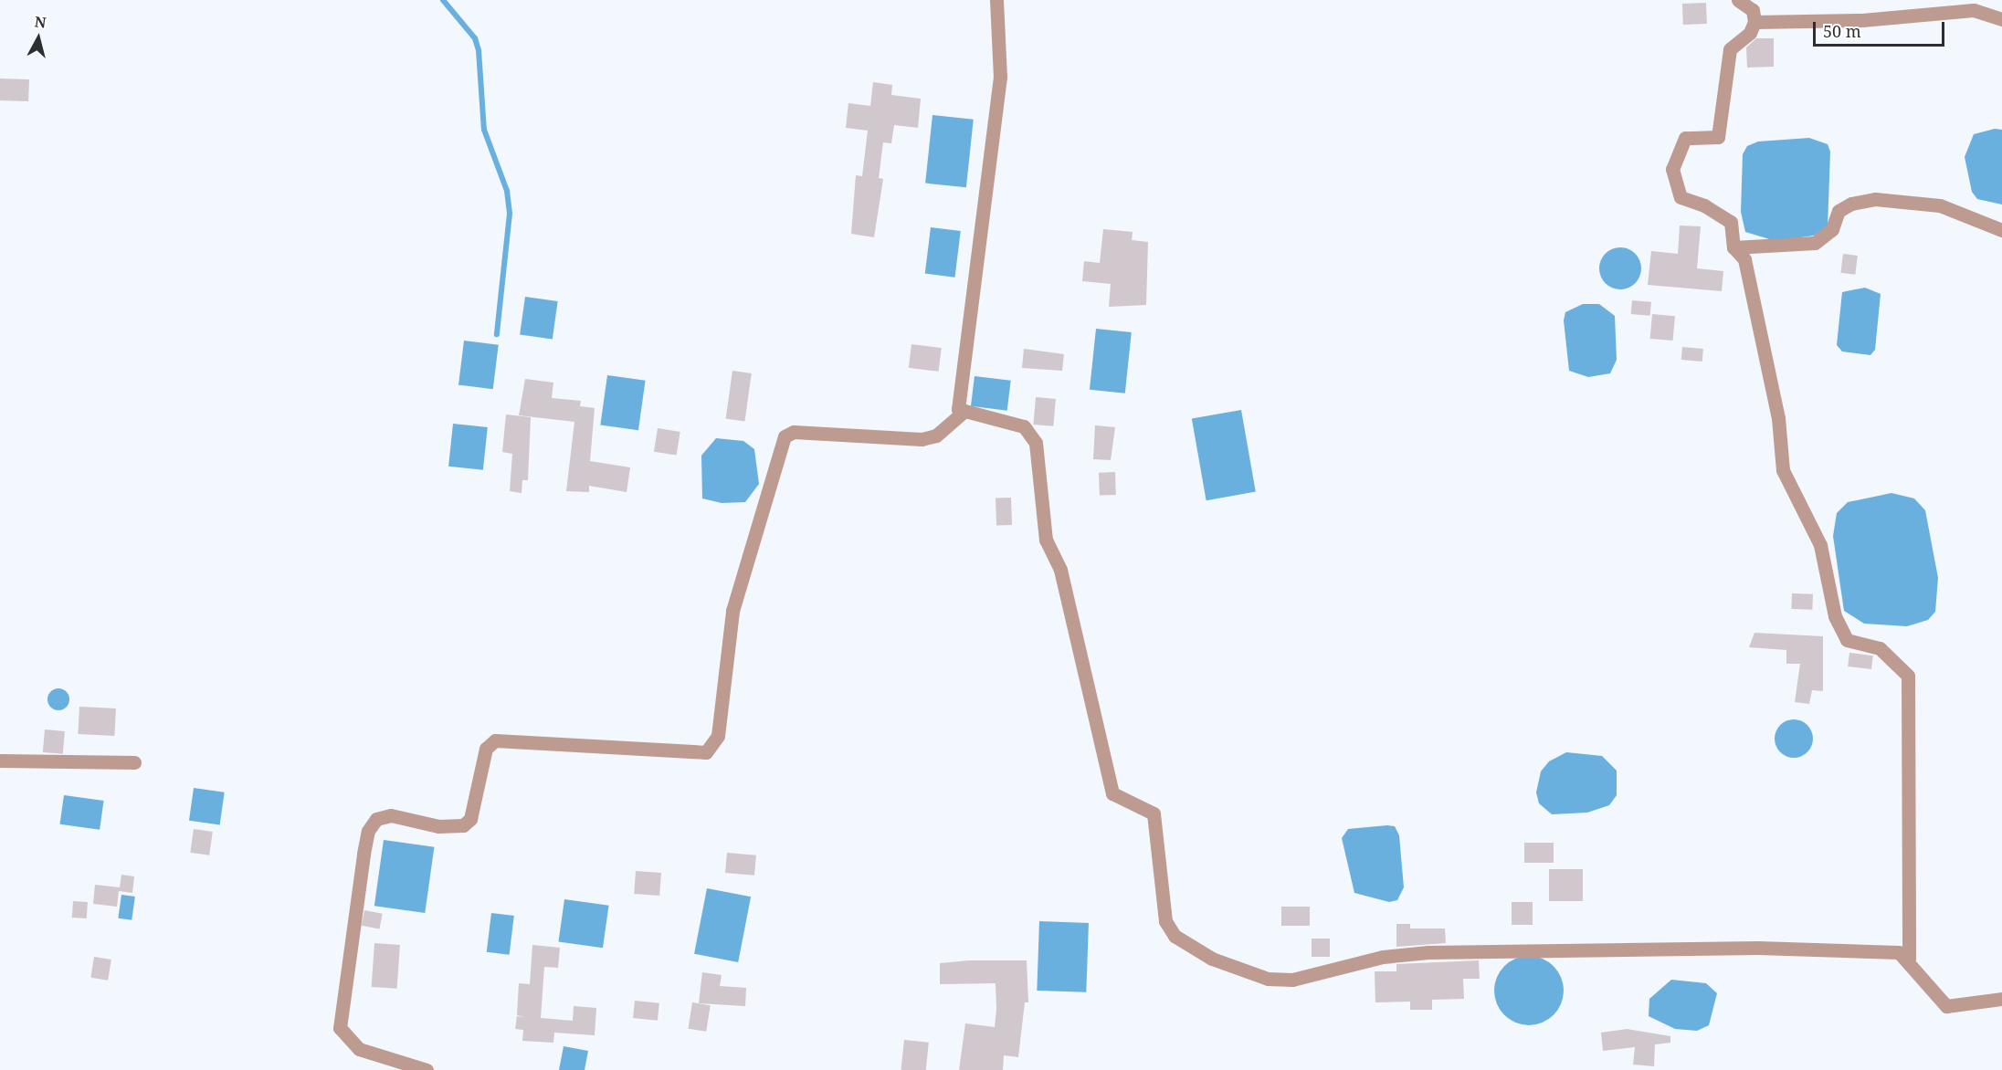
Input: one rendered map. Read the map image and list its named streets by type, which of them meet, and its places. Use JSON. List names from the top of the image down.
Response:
{
  "scale_bar": "50 m",
  "north": "top"
}
